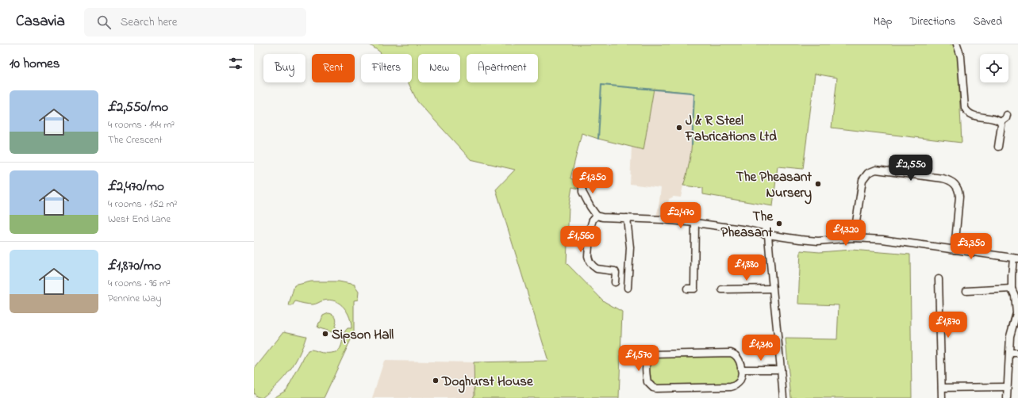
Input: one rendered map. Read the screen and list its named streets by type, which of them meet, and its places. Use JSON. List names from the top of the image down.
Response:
{
  "places": [
    "J & R Steel Fabrications Ltd",
    "The Pheasant Nursery",
    "The Pheasant",
    "Sipson Hall",
    "Doghurst House"
  ],
  "page": {
    "header": "Casavia",
    "search": "Search here",
    "nav": ["Map", "Directions", "Saved"],
    "heading": "10 homes",
    "chip": [
      "Buy",
      "Rent",
      "Filters",
      "New",
      "Apartment"
    ],
    "list": [
      {
        "name": "£2,550/mo",
        "note": "4 rooms · 144 m² · The Crescent"
      },
      {
        "name": "£2,470/mo",
        "note": "4 rooms · 152 m² · West End Lane"
      },
      {
        "name": "£1,870/mo",
        "note": "4 rooms · 96 m² · Pennine Way"
      }
    ],
    "price": [
      "£2,550",
      "£1,350",
      "£2,470",
      "£1,320",
      "£1,560",
      "£3,350",
      "£1,880",
      "£1,870",
      "£1,310",
      "£1,570"
    ]
  }
}
